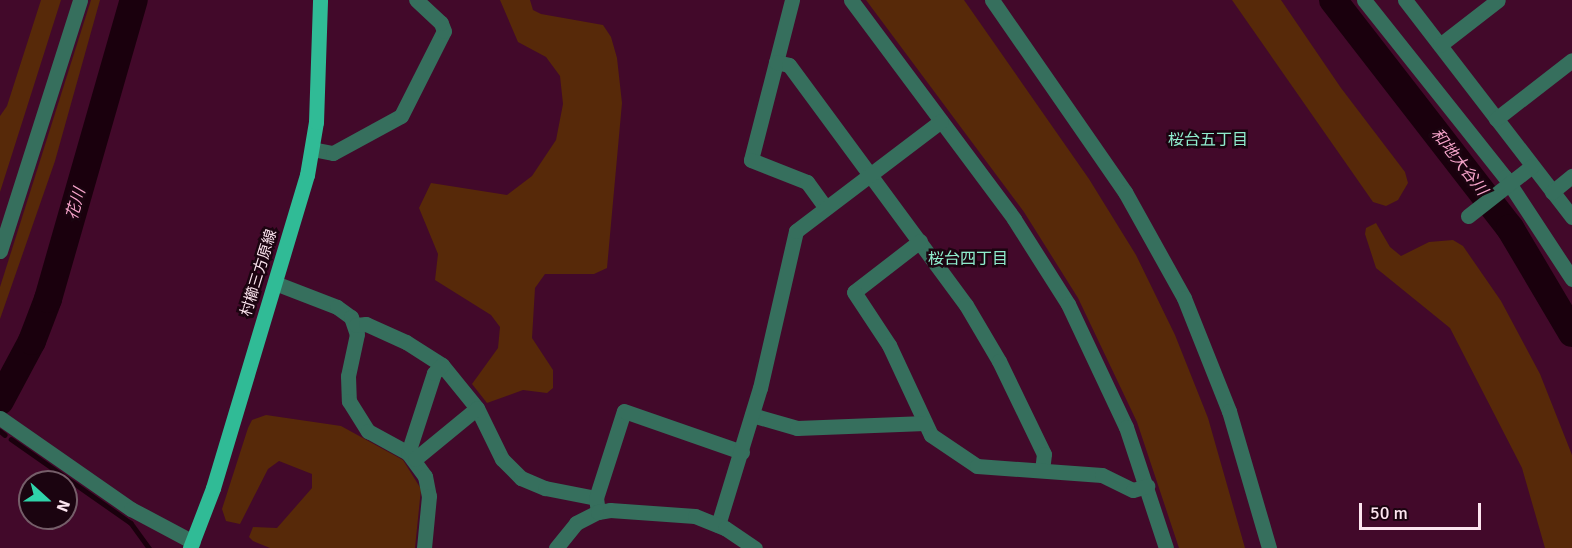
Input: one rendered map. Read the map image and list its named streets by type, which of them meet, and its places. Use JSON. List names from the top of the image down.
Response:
{
  "streets": {
    "main road": ["村櫛三方原線"]
  },
  "districts": ["桜台五丁目", "桜台四丁目"],
  "water": ["和地大谷川", "花川"],
  "scale_bar": "50 m",
  "north": "right"
}
